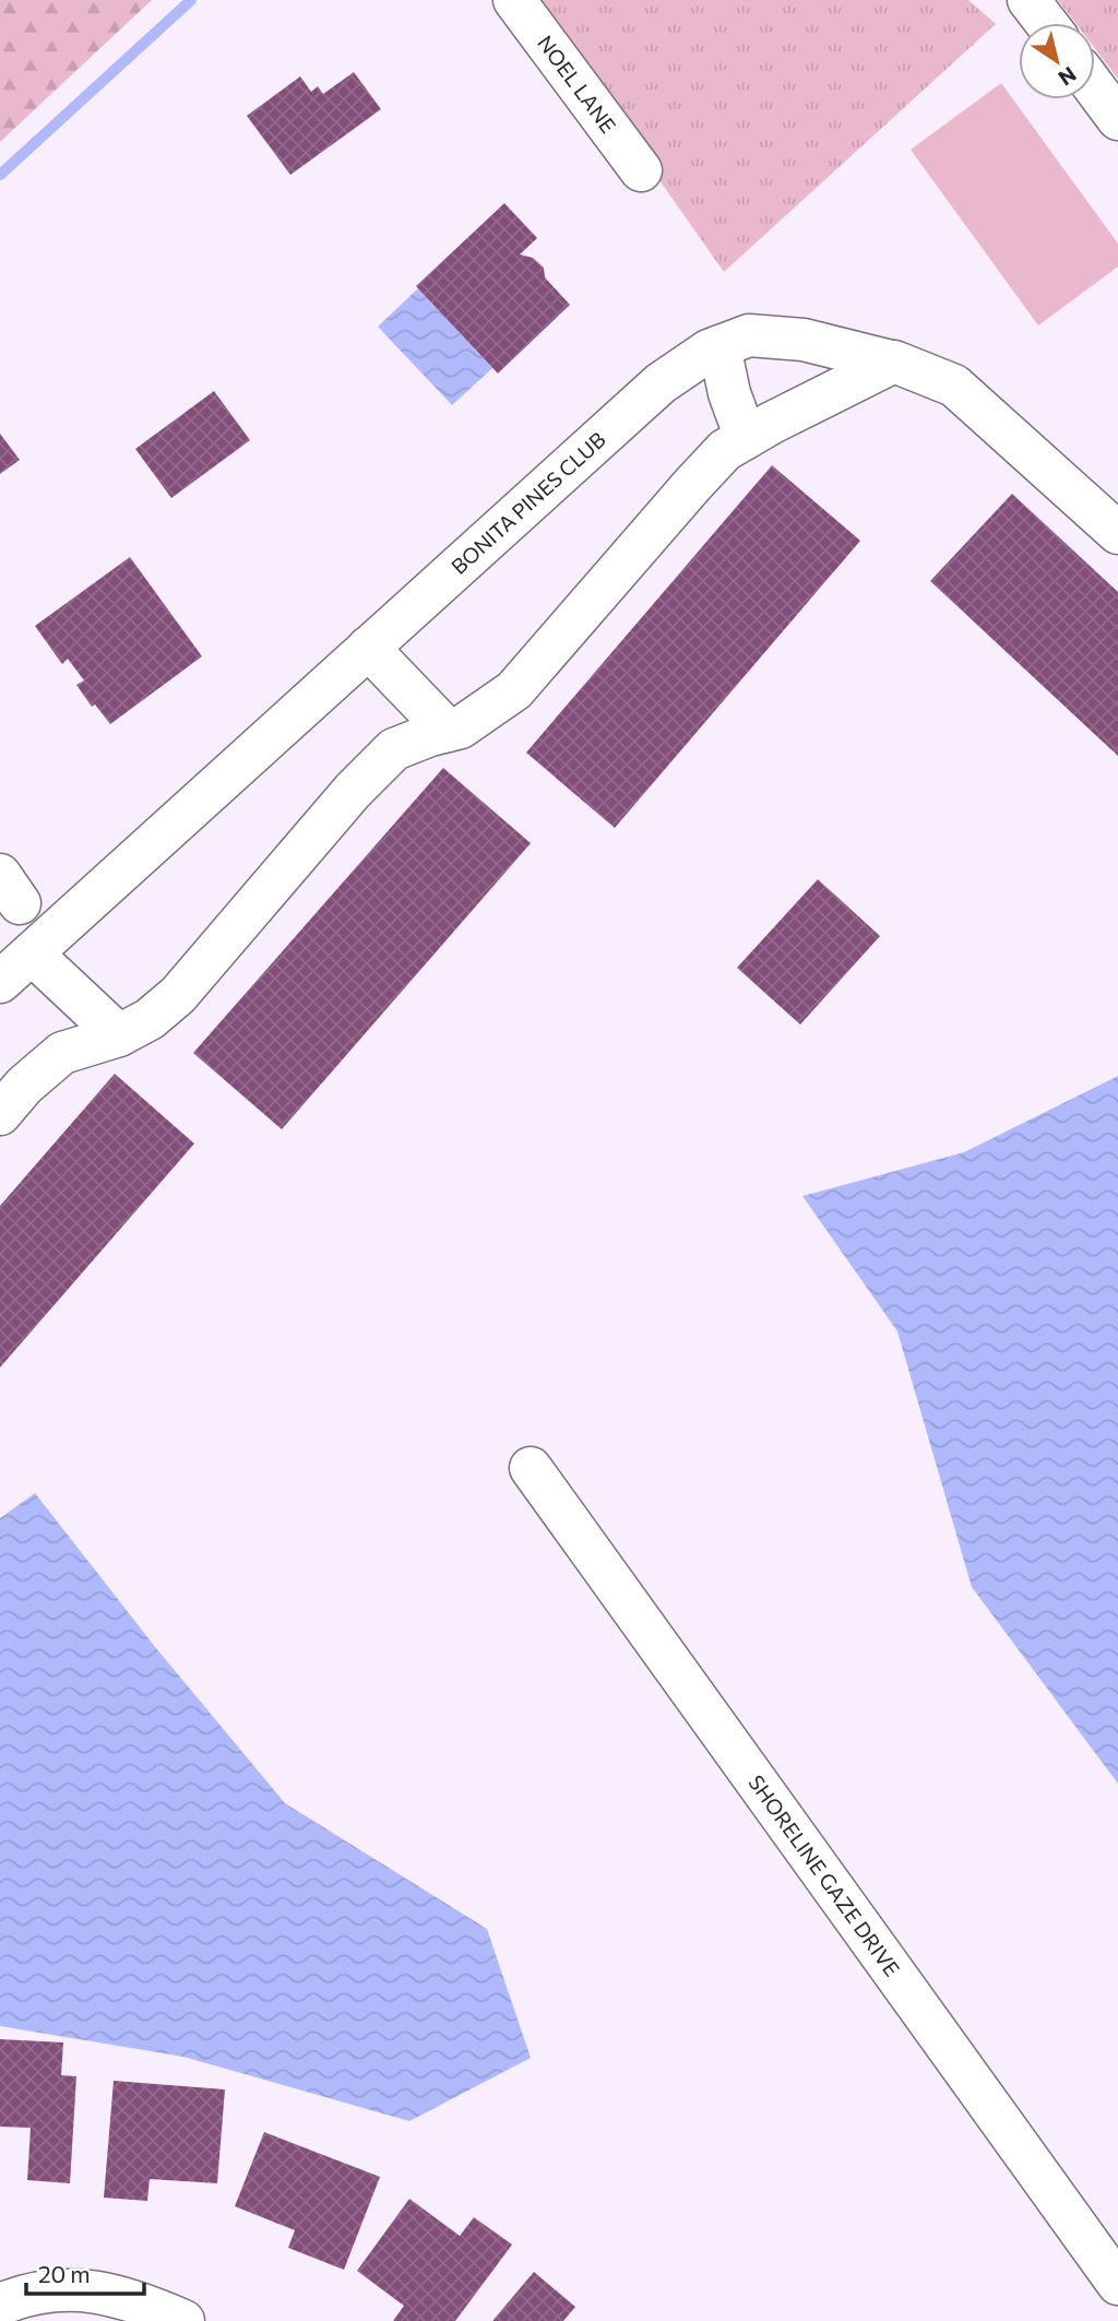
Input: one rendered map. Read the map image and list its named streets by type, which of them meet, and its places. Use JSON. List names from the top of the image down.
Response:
{
  "streets": {
    "street": ["NOEL LANE", "BONITA PINES CLUB", "SHORELINE GAZE DRIVE"]
  },
  "scale_bar": "20 m",
  "north": "bottom right"
}
